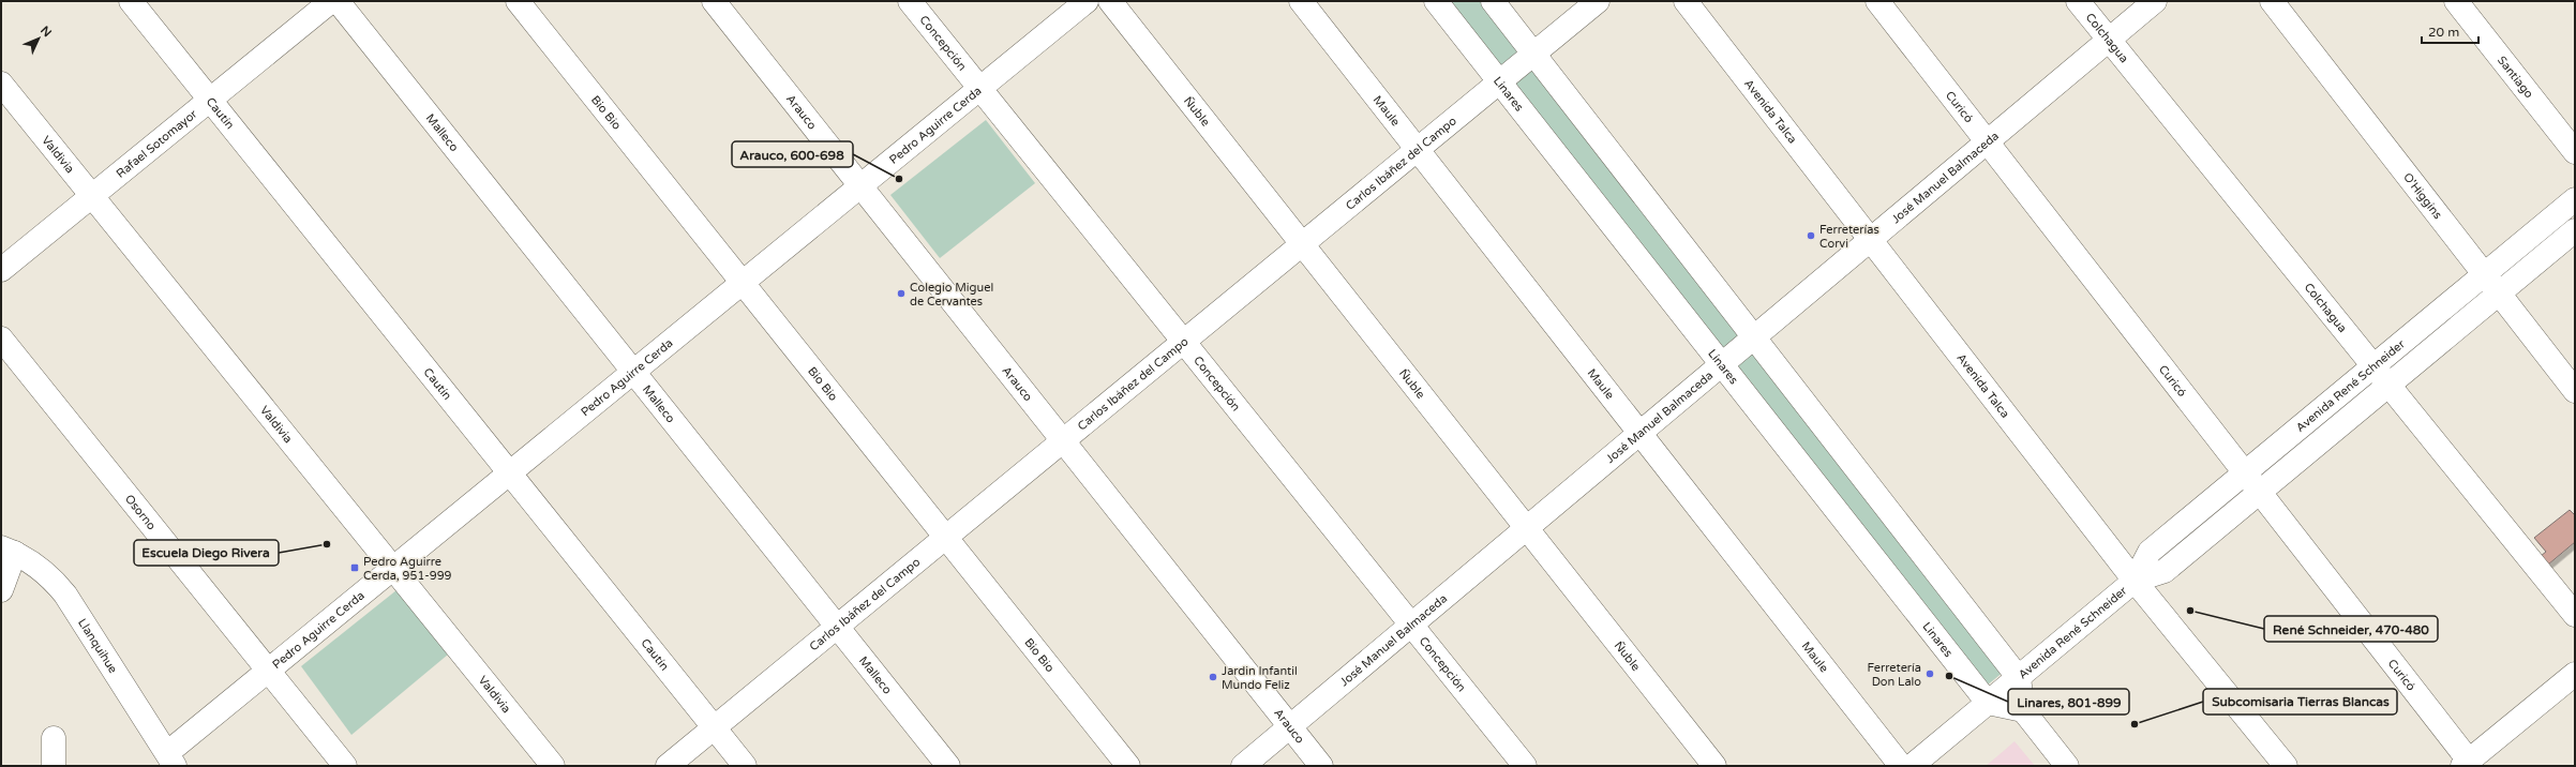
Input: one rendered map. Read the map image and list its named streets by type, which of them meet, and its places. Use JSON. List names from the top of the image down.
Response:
{
  "streets": {
    "street": [
      "Colchagua",
      "Concepción",
      "Santiago",
      "Linares",
      "Curicó",
      "Maule",
      "Arauco",
      "Ñuble",
      "Avenida Talca",
      "Cautín",
      "Bio Bio",
      "Pedro Aguirre Cerda",
      "Malleco",
      "Rafael Sotomayor",
      "Valdivia",
      "Carlos Ibáñez del Campo",
      "José Manuel Balmaceda",
      "O'Higgins",
      "Avenida René Schneider",
      "Osorno",
      "Llanquihue"
    ]
  },
  "crossings": [
    ["Colchagua", "José Manuel Balmaceda"],
    ["Colchagua", "Avenida René Schneider"],
    ["Concepción", "Pedro Aguirre Cerda"],
    ["Concepción", "Carlos Ibáñez del Campo"],
    ["Concepción", "José Manuel Balmaceda"],
    ["Linares", "Carlos Ibáñez del Campo"],
    ["Linares", "José Manuel Balmaceda"],
    ["Linares", "Avenida René Schneider"],
    ["Curicó", "José Manuel Balmaceda"],
    ["Curicó", "Avenida René Schneider"],
    ["Maule", "Carlos Ibáñez del Campo"],
    ["Maule", "José Manuel Balmaceda"],
    ["Arauco", "Pedro Aguirre Cerda"],
    ["Arauco", "Carlos Ibáñez del Campo"],
    ["Arauco", "José Manuel Balmaceda"],
    ["Ñuble", "Carlos Ibáñez del Campo"],
    ["Ñuble", "José Manuel Balmaceda"],
    ["Avenida Talca", "José Manuel Balmaceda"],
    ["Avenida Talca", "Avenida René Schneider"],
    ["Cautín", "Pedro Aguirre Cerda"],
    ["Cautín", "Rafael Sotomayor"],
    ["Cautín", "Carlos Ibáñez del Campo"],
    ["Bio Bio", "Pedro Aguirre Cerda"],
    ["Bio Bio", "Carlos Ibáñez del Campo"],
    ["Pedro Aguirre Cerda", "Malleco"],
    ["Pedro Aguirre Cerda", "Valdivia"],
    ["Pedro Aguirre Cerda", "Osorno"],
    ["Pedro Aguirre Cerda", "Llanquihue"],
    ["Malleco", "Carlos Ibáñez del Campo"],
    ["Rafael Sotomayor", "Valdivia"],
    ["O'Higgins", "Avenida René Schneider"]
  ],
  "places": {
    "other": [
      "Arauco, 600-698",
      "Ferreterías Corvi",
      "Colegio Miguel de Cervantes",
      "Escuela Diego Rivera",
      "René Schneider, 470-480",
      "Ferretería Don Lalo",
      "Linares, 801-899",
      "Jardin Infantil Mundo Feliz",
      "Subcomisaria Tierras Blancas"
    ],
    "transit": ["Pedro Aguirre Cerda, 951-999"]
  },
  "scale_bar": "20 m",
  "north": "top right"
}
